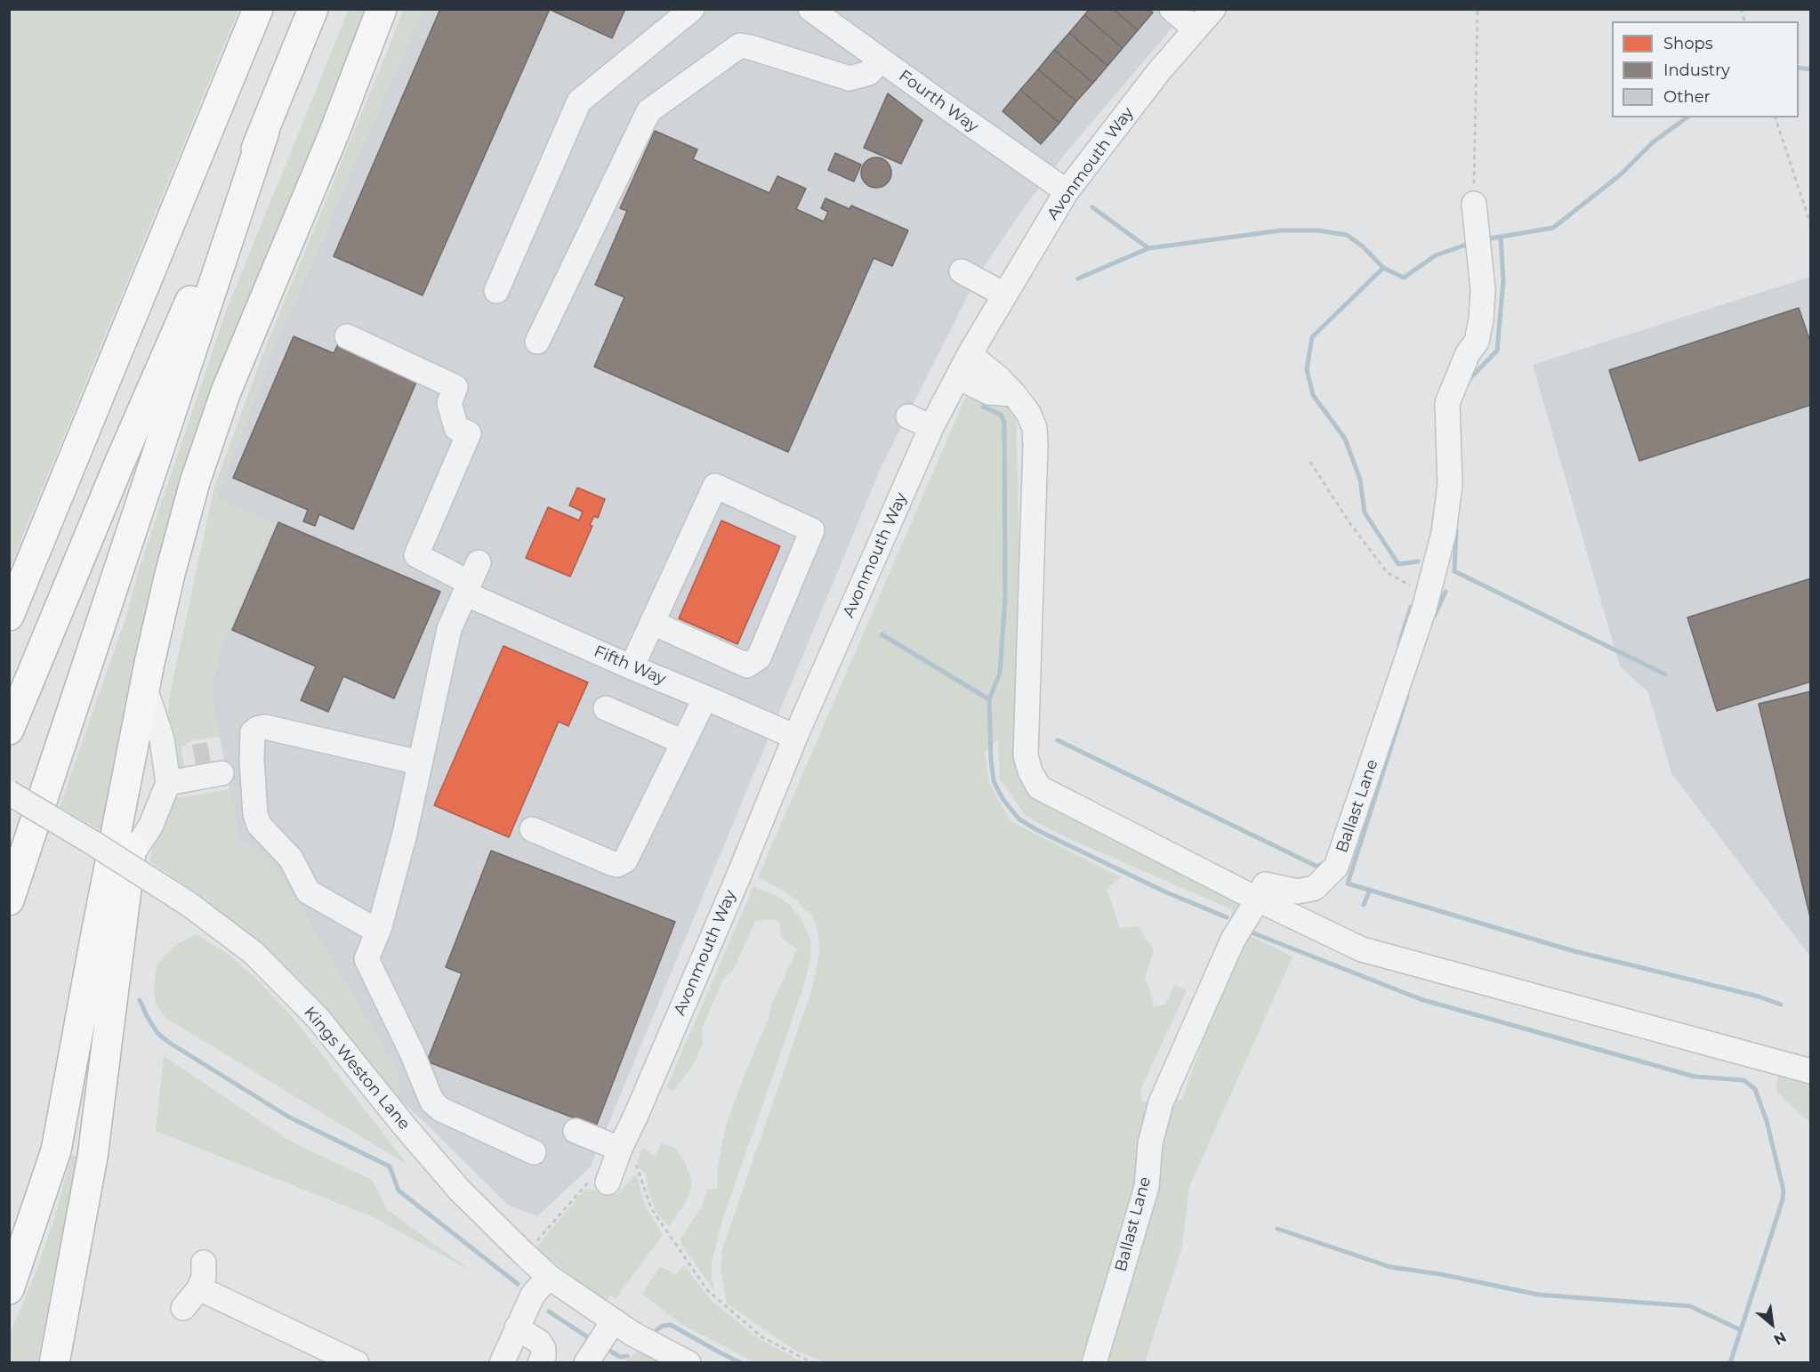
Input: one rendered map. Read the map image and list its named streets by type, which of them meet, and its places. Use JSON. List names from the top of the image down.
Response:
{
  "streets": {
    "street": [
      "Fourth Way",
      "Avonmouth Way",
      "Fifth Way",
      "Ballast Lane",
      "Kings Weston Lane"
    ]
  },
  "crossings": [
    ["Fourth Way", "Avonmouth Way"],
    ["Avonmouth Way", "Fifth Way"]
  ],
  "legend": ["Shops", "Industry", "Other"],
  "north": "bottom right"
}
